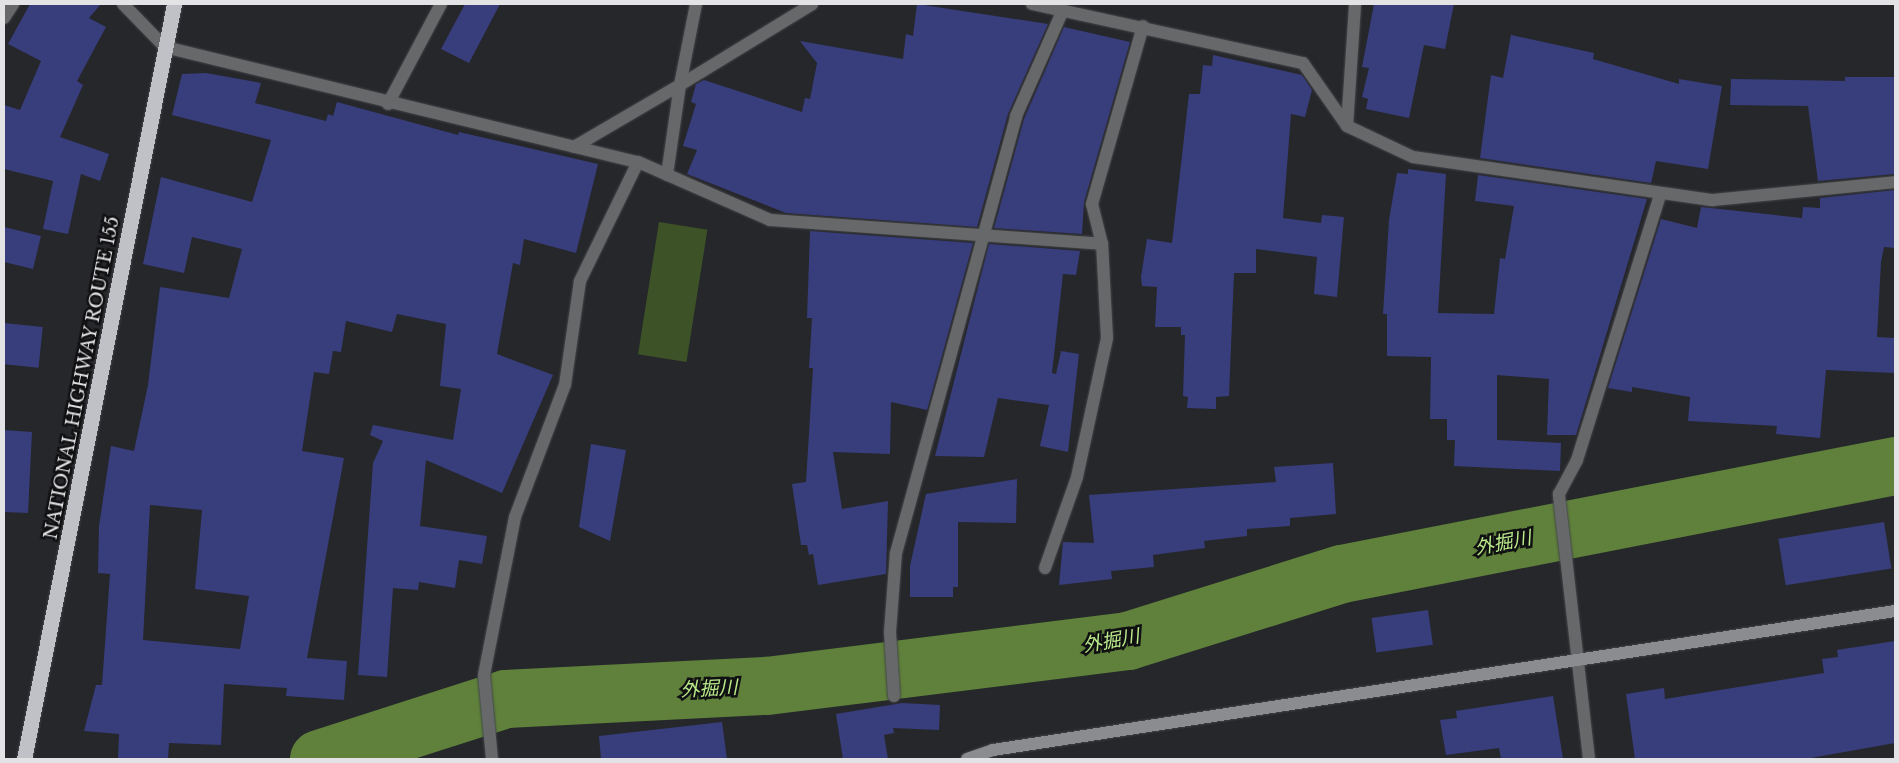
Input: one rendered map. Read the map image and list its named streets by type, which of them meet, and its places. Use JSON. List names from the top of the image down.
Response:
{
  "streets": {
    "highway": ["NATIONAL HIGHWAY ROUTE 155"]
  },
  "water": ["外掘川"]
}
